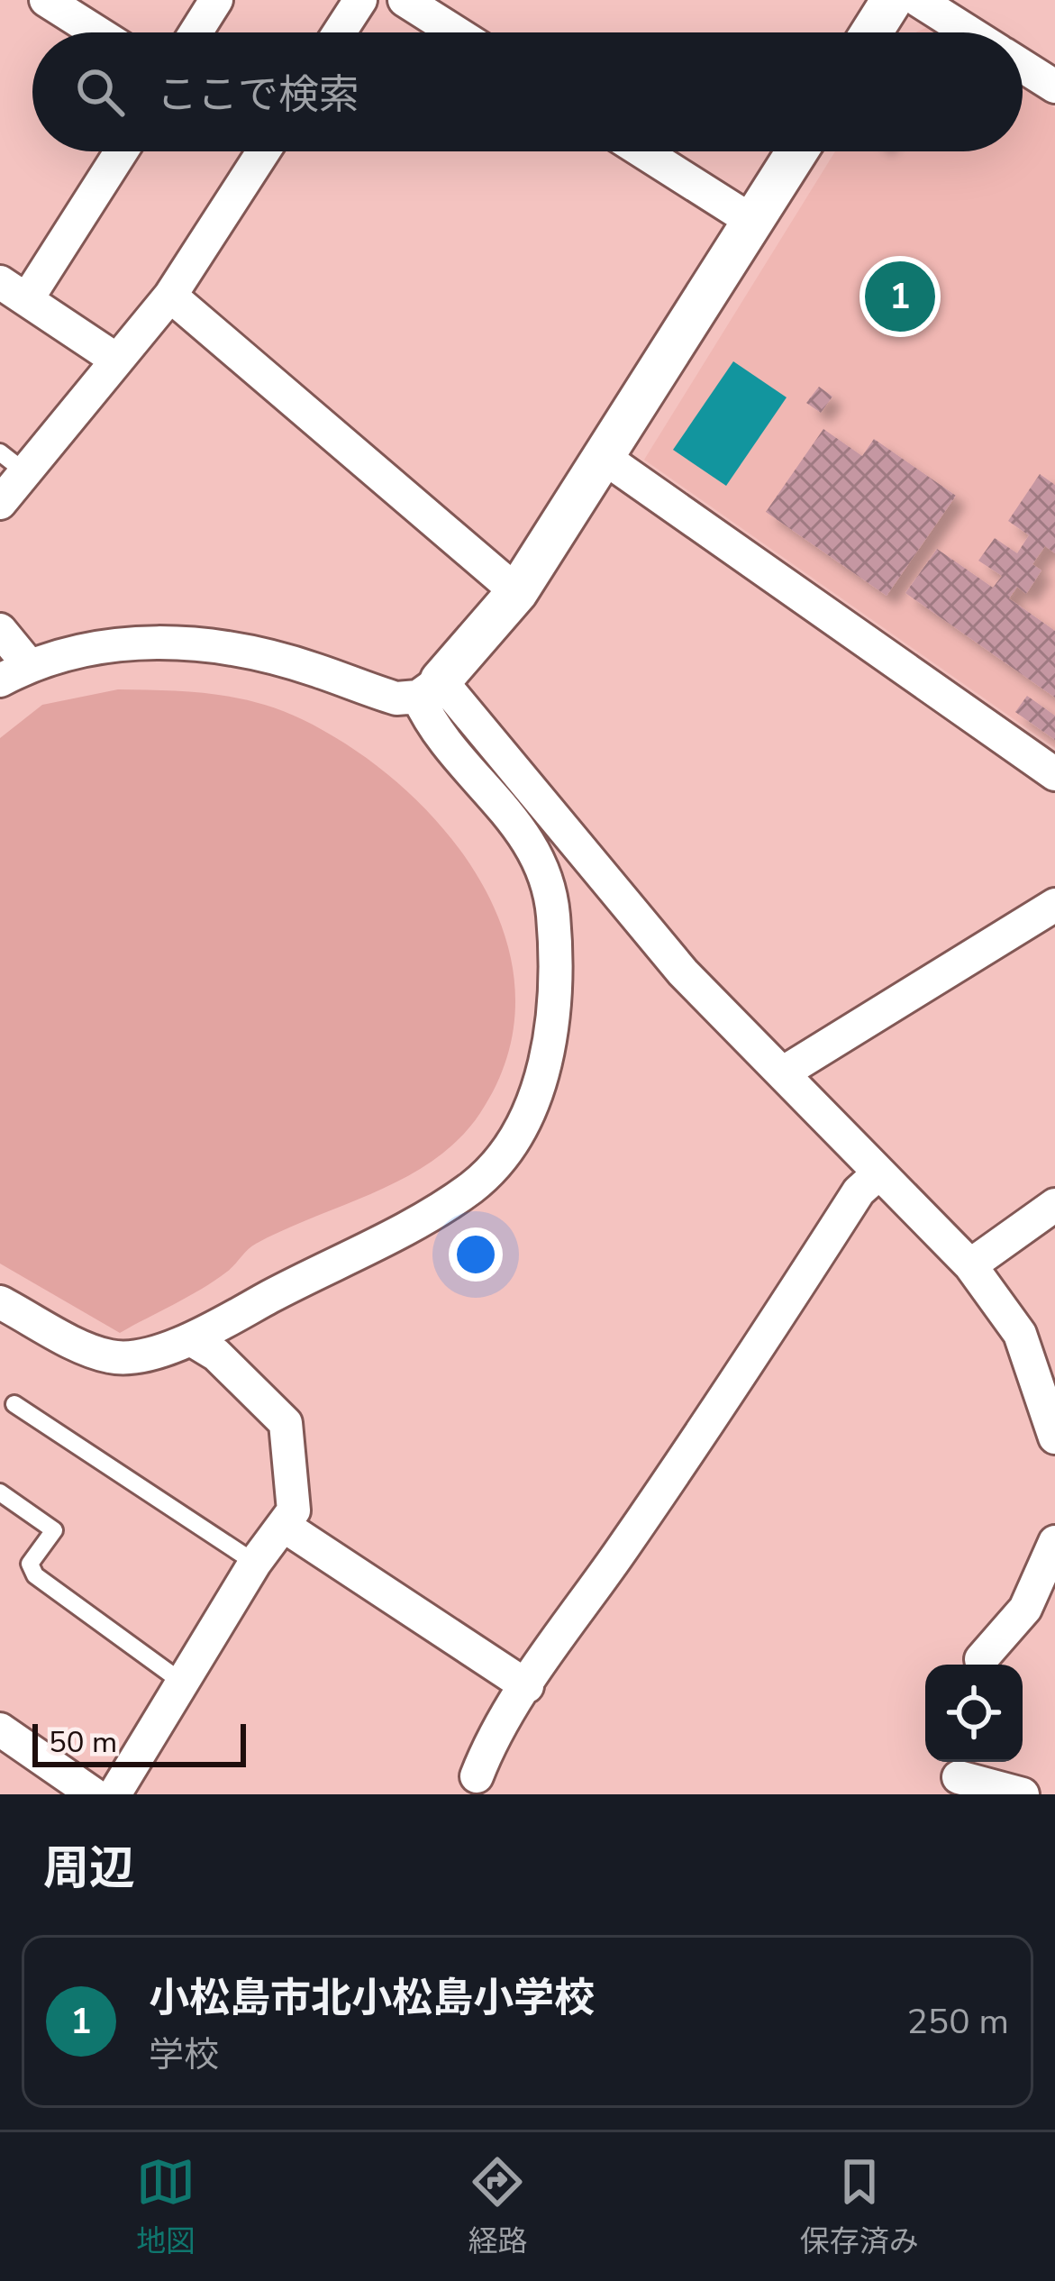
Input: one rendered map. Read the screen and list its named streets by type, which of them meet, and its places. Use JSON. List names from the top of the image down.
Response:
{
  "scale_bar": "50 m",
  "page": {
    "search": "ここで検索",
    "pins": "1",
    "scale": "50 m",
    "heading": "周辺",
    "list": [
      {
        "mark": "1",
        "name": "小松島市北小松島小学校",
        "note": "学校",
        "value": "250 m"
      }
    ],
    "nav": ["地図", "経路", "保存済み"]
  }
}
